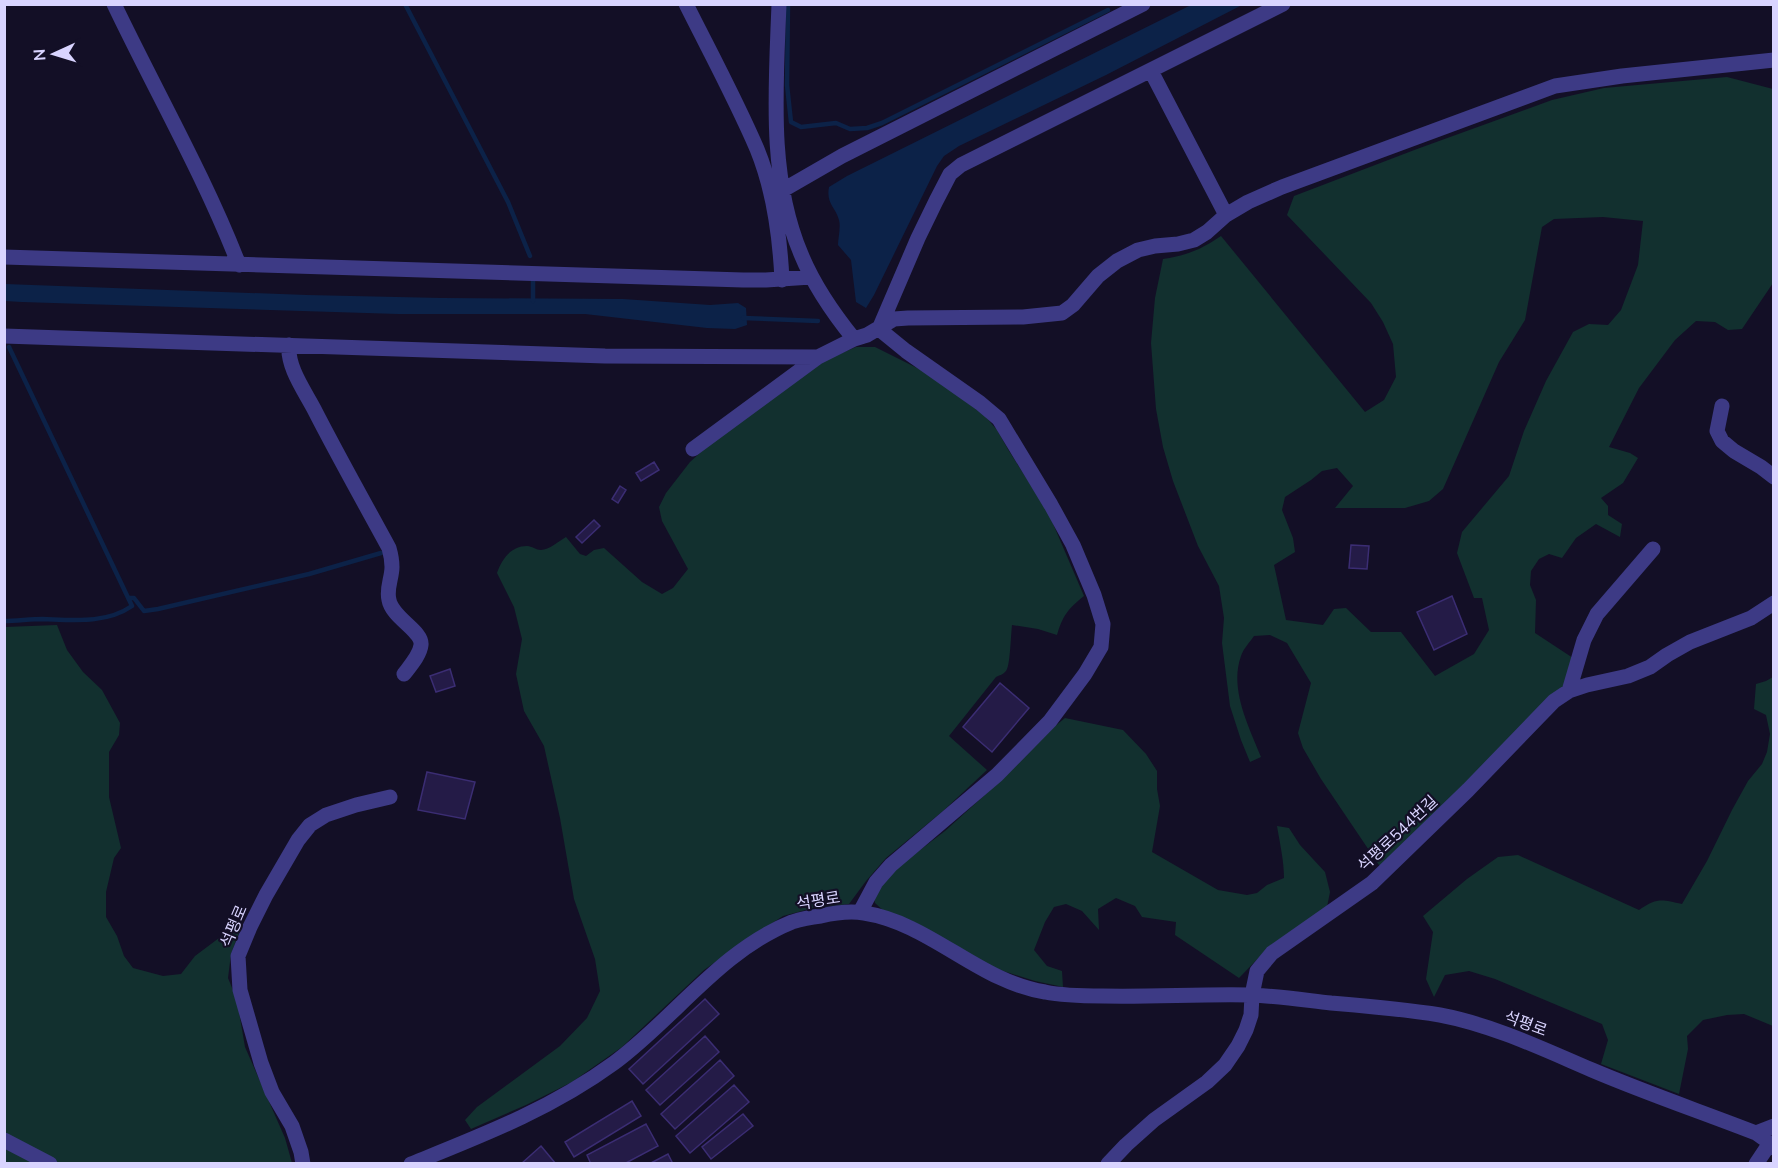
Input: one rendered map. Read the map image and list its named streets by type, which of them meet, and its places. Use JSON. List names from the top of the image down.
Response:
{
  "streets": {
    "street": ["석평로544번길", "석평로"]
  },
  "crossings": [
    ["석평로544번길", "석평로"]
  ],
  "north": "left"
}
